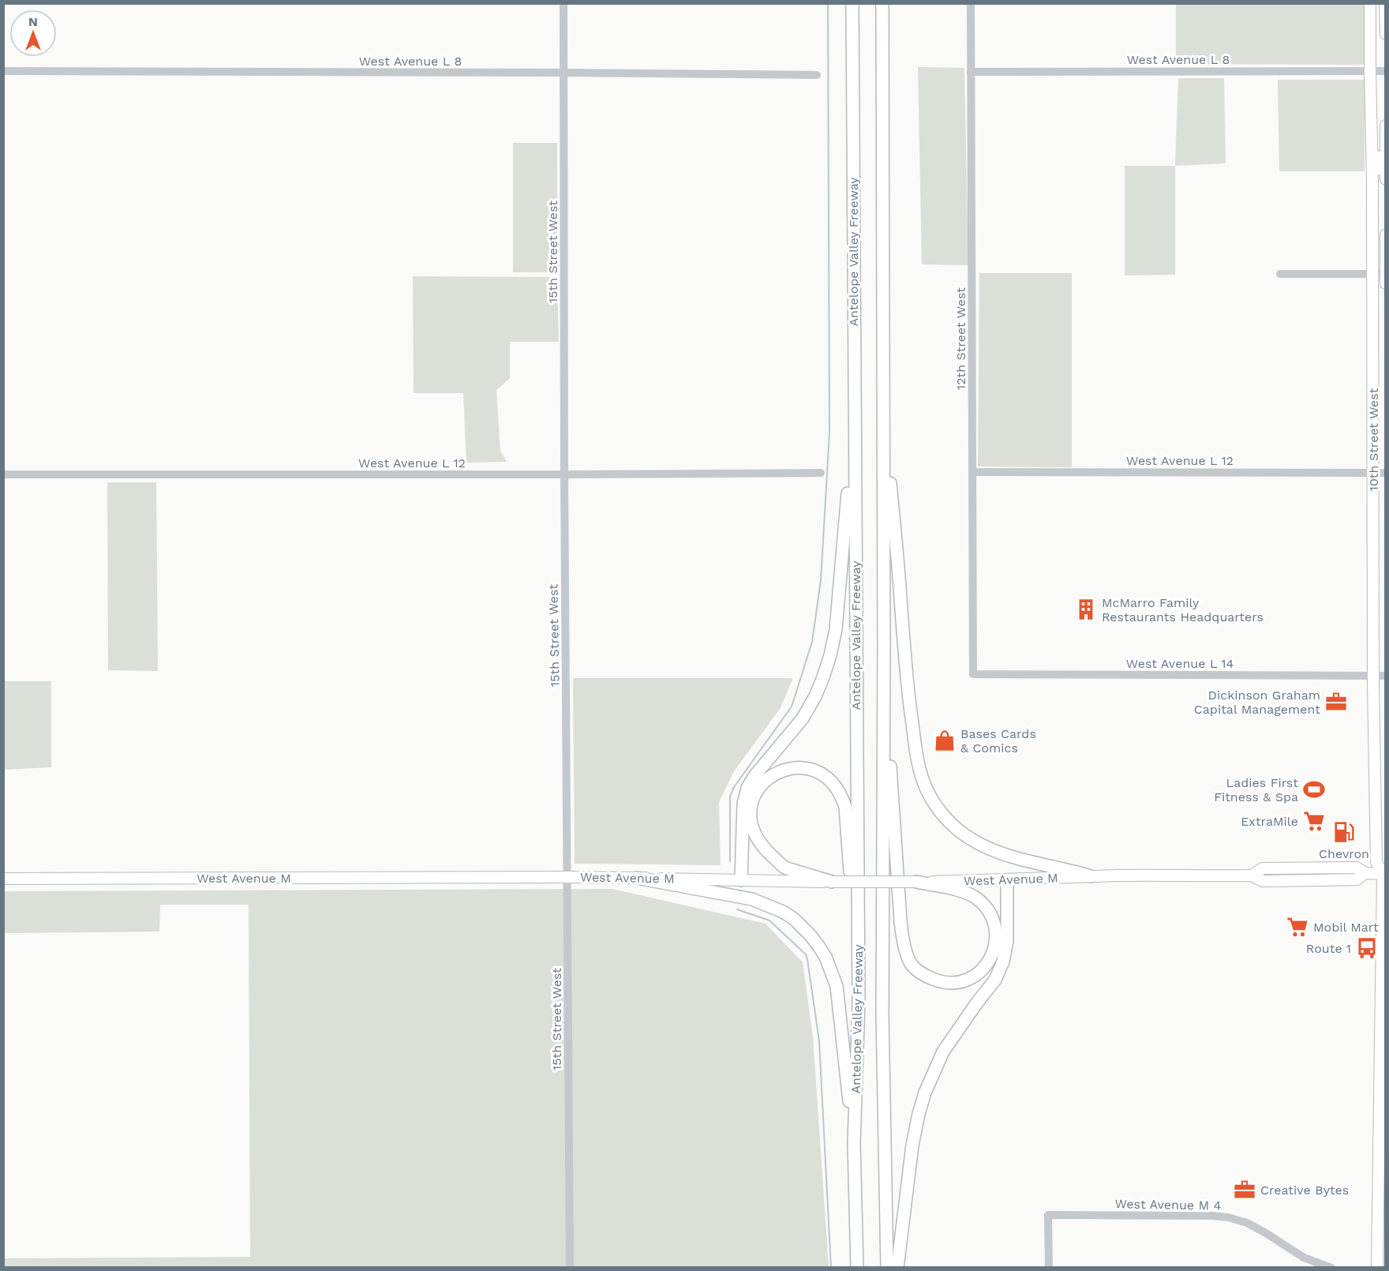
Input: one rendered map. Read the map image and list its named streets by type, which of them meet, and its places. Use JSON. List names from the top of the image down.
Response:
{
  "streets": {
    "highway": ["Antelope Valley Freeway"],
    "main road": ["10th Street West", "West Avenue M"],
    "street": [
      "West Avenue L 8",
      "15th Street West",
      "12th Street West",
      "West Avenue L 12",
      "West Avenue L 14",
      "West Avenue M 4"
    ]
  },
  "crossings": [
    ["West Avenue L 8", "15th Street West"],
    ["West Avenue L 8", "12th Street West"],
    ["West Avenue L 8", "10th Street West"],
    ["15th Street West", "West Avenue L 12"],
    ["15th Street West", "West Avenue M"],
    ["12th Street West", "West Avenue L 12"],
    ["12th Street West", "West Avenue L 14"],
    ["10th Street West", "West Avenue L 12"],
    ["10th Street West", "West Avenue L 14"],
    ["10th Street West", "West Avenue M"]
  ],
  "places": {
    "building": ["McMarro Family Restaurants Headquarters"],
    "office": ["Dickinson Graham Capital Management", "Creative Bytes"],
    "shop": ["Bases Cards & Comics"],
    "sports": ["Ladies First Fitness & Spa"],
    "supermarket": ["ExtraMile", "Mobil Mart"],
    "fuel station": ["Chevron"],
    "bus stop": ["Route 1"]
  },
  "north": "top"
}
